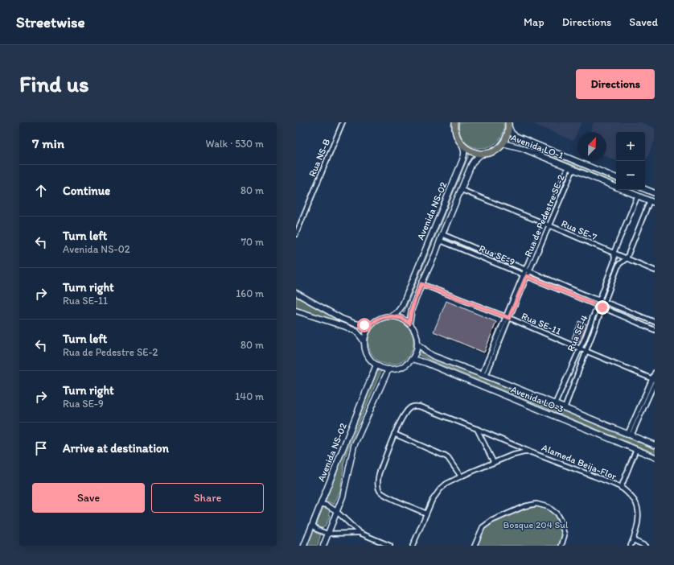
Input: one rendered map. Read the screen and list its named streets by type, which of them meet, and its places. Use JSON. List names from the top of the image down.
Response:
{
  "streets": {
    "street": [
      "Avenida LO-1",
      "Rua NS-B",
      "Avenida NS-02",
      "Rua de Pedestre SE-2",
      "Rua SE-7",
      "Rua SE-9",
      "Rua SE-11",
      "Rua SE-4",
      "Avenida LO-3",
      "Alameda Beija-Flor"
    ]
  },
  "crossings": [
    ["Avenida LO-1", "Rua de Pedestre SE-2"],
    ["Avenida LO-1", "Rua SE-4"],
    ["Avenida NS-02", "Rua SE-7"],
    ["Avenida NS-02", "Rua SE-9"],
    ["Avenida NS-02", "Rua SE-11"],
    ["Avenida NS-02", "Avenida LO-3"],
    ["Rua de Pedestre SE-2", "Rua SE-7"],
    ["Rua de Pedestre SE-2", "Rua SE-9"],
    ["Rua de Pedestre SE-2", "Rua SE-11"],
    ["Rua de Pedestre SE-2", "Avenida LO-3"],
    ["Rua SE-7", "Rua SE-4"],
    ["Rua SE-9", "Rua SE-4"],
    ["Rua SE-11", "Rua SE-4"],
    ["Rua SE-4", "Avenida LO-3"]
  ],
  "parks": ["Bosque 204 Sul"],
  "north": "top right",
  "page": {
    "header": "Streetwise",
    "nav": ["Map", "Directions", "Saved"],
    "buttons": [
      "Directions",
      ["Save", "Share"]
    ],
    "title": "Find us",
    "heading": ["7 min", "Walk · 530 m"],
    "map_buttons": ["+", "−"],
    "list": [
      ["Continue", "80 m"],
      ["Turn left", "Avenida NS-02", "70 m"],
      ["Turn right", "Rua SE-11", "160 m"],
      ["Turn left", "Rua de Pedestre SE-2", "80 m"],
      ["Turn right", "Rua SE-9", "140 m"],
      "Arrive at destination"
    ]
  }
}
